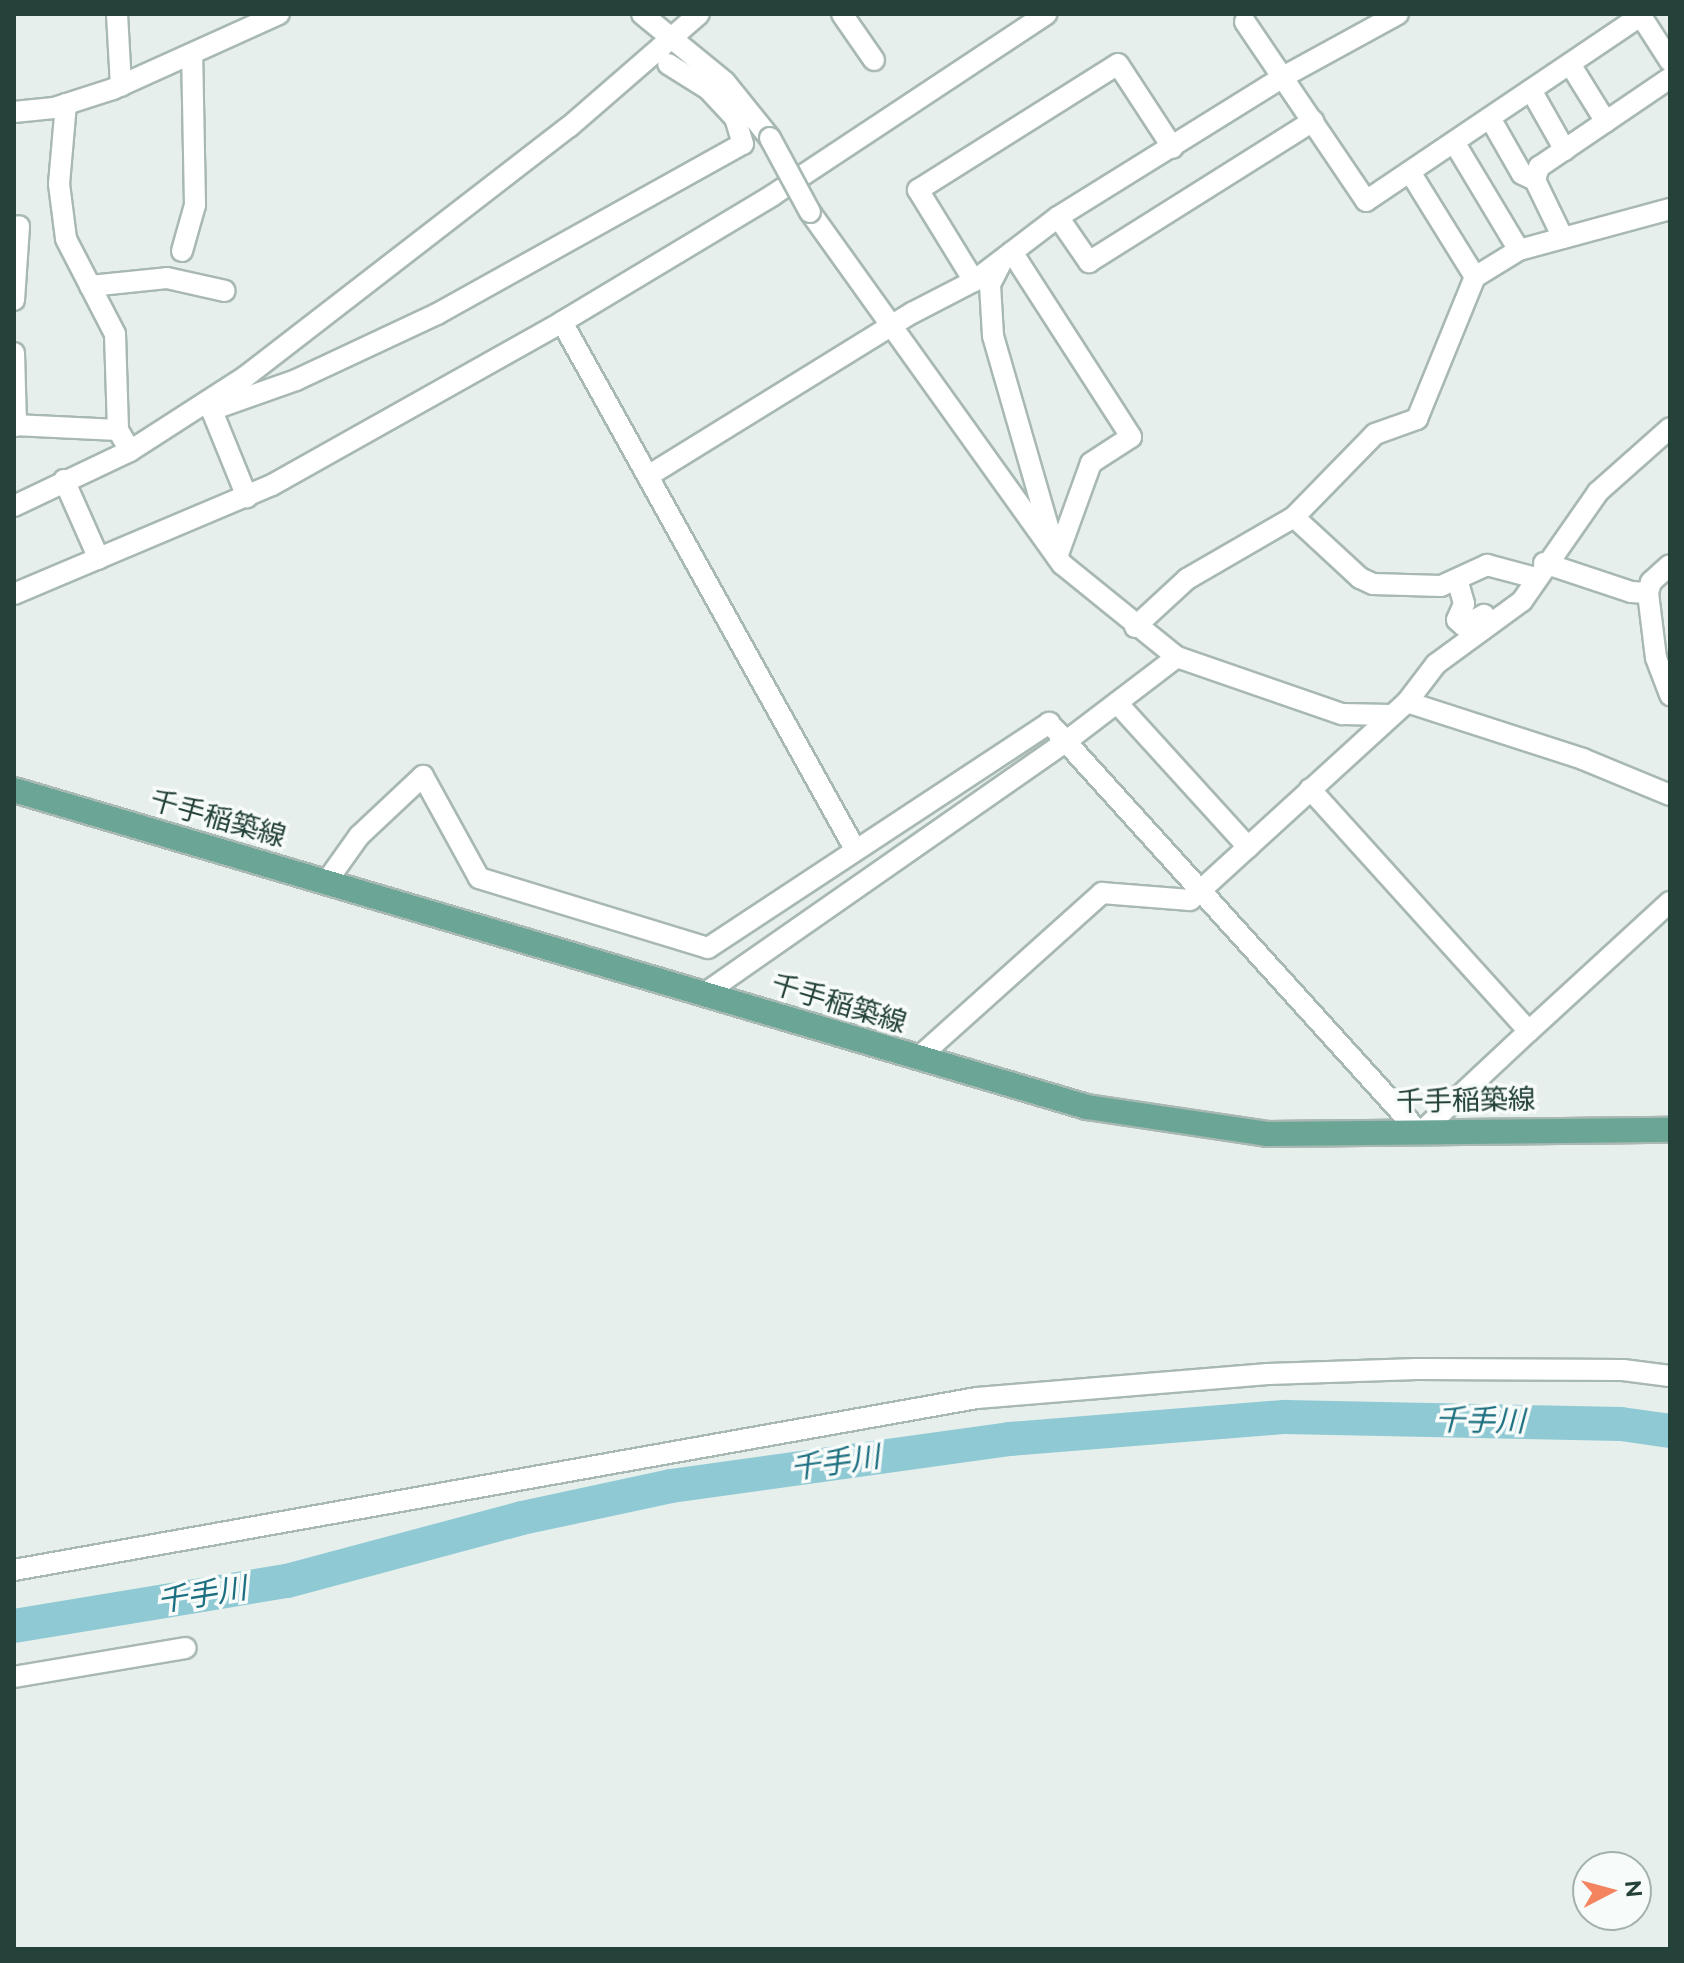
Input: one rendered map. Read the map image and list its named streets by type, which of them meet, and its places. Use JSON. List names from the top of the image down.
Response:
{
  "streets": {
    "main road": ["千手稲築線"]
  },
  "water": ["千手川"],
  "north": "right"
}
